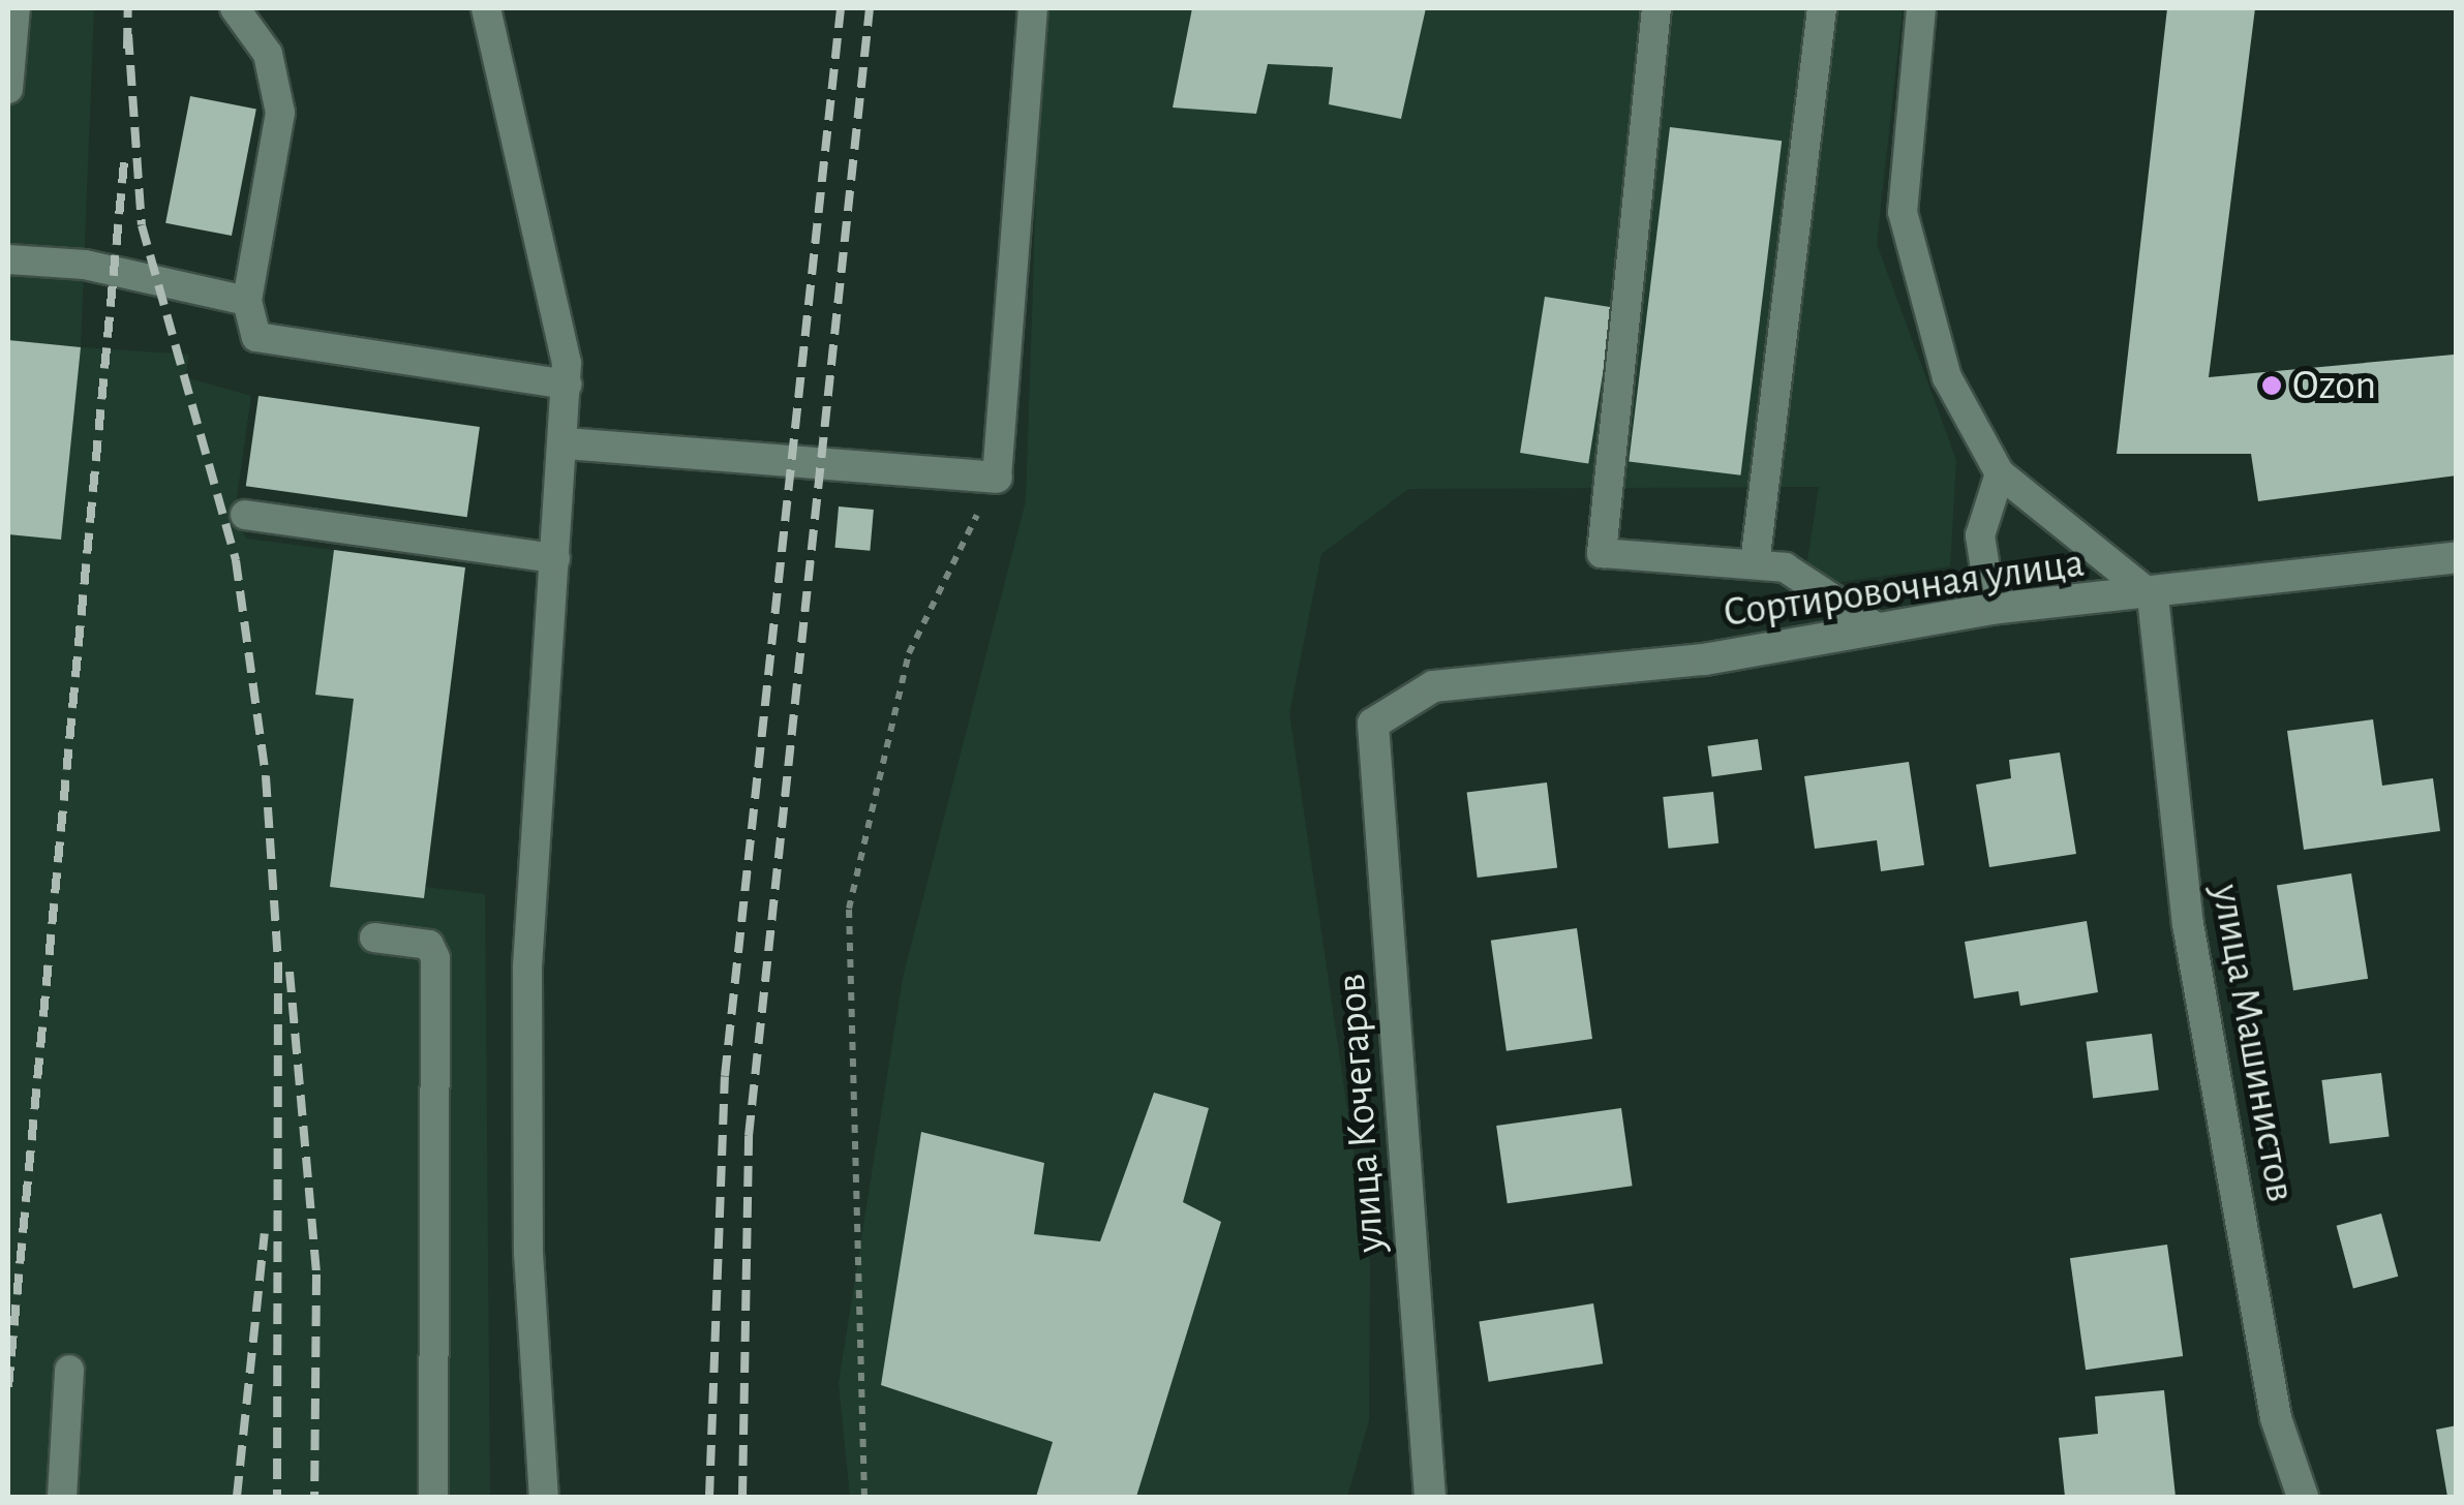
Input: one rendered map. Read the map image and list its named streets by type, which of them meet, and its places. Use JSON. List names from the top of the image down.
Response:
{
  "streets": {
    "street": ["Сортировочная улица", "улица Машинистов", "улица Кочегаров"]
  },
  "crossings": [
    ["Сортировочная улица", "улица Машинистов"],
    ["Сортировочная улица", "улица Кочегаров"]
  ],
  "places": ["Ozon"]
}
